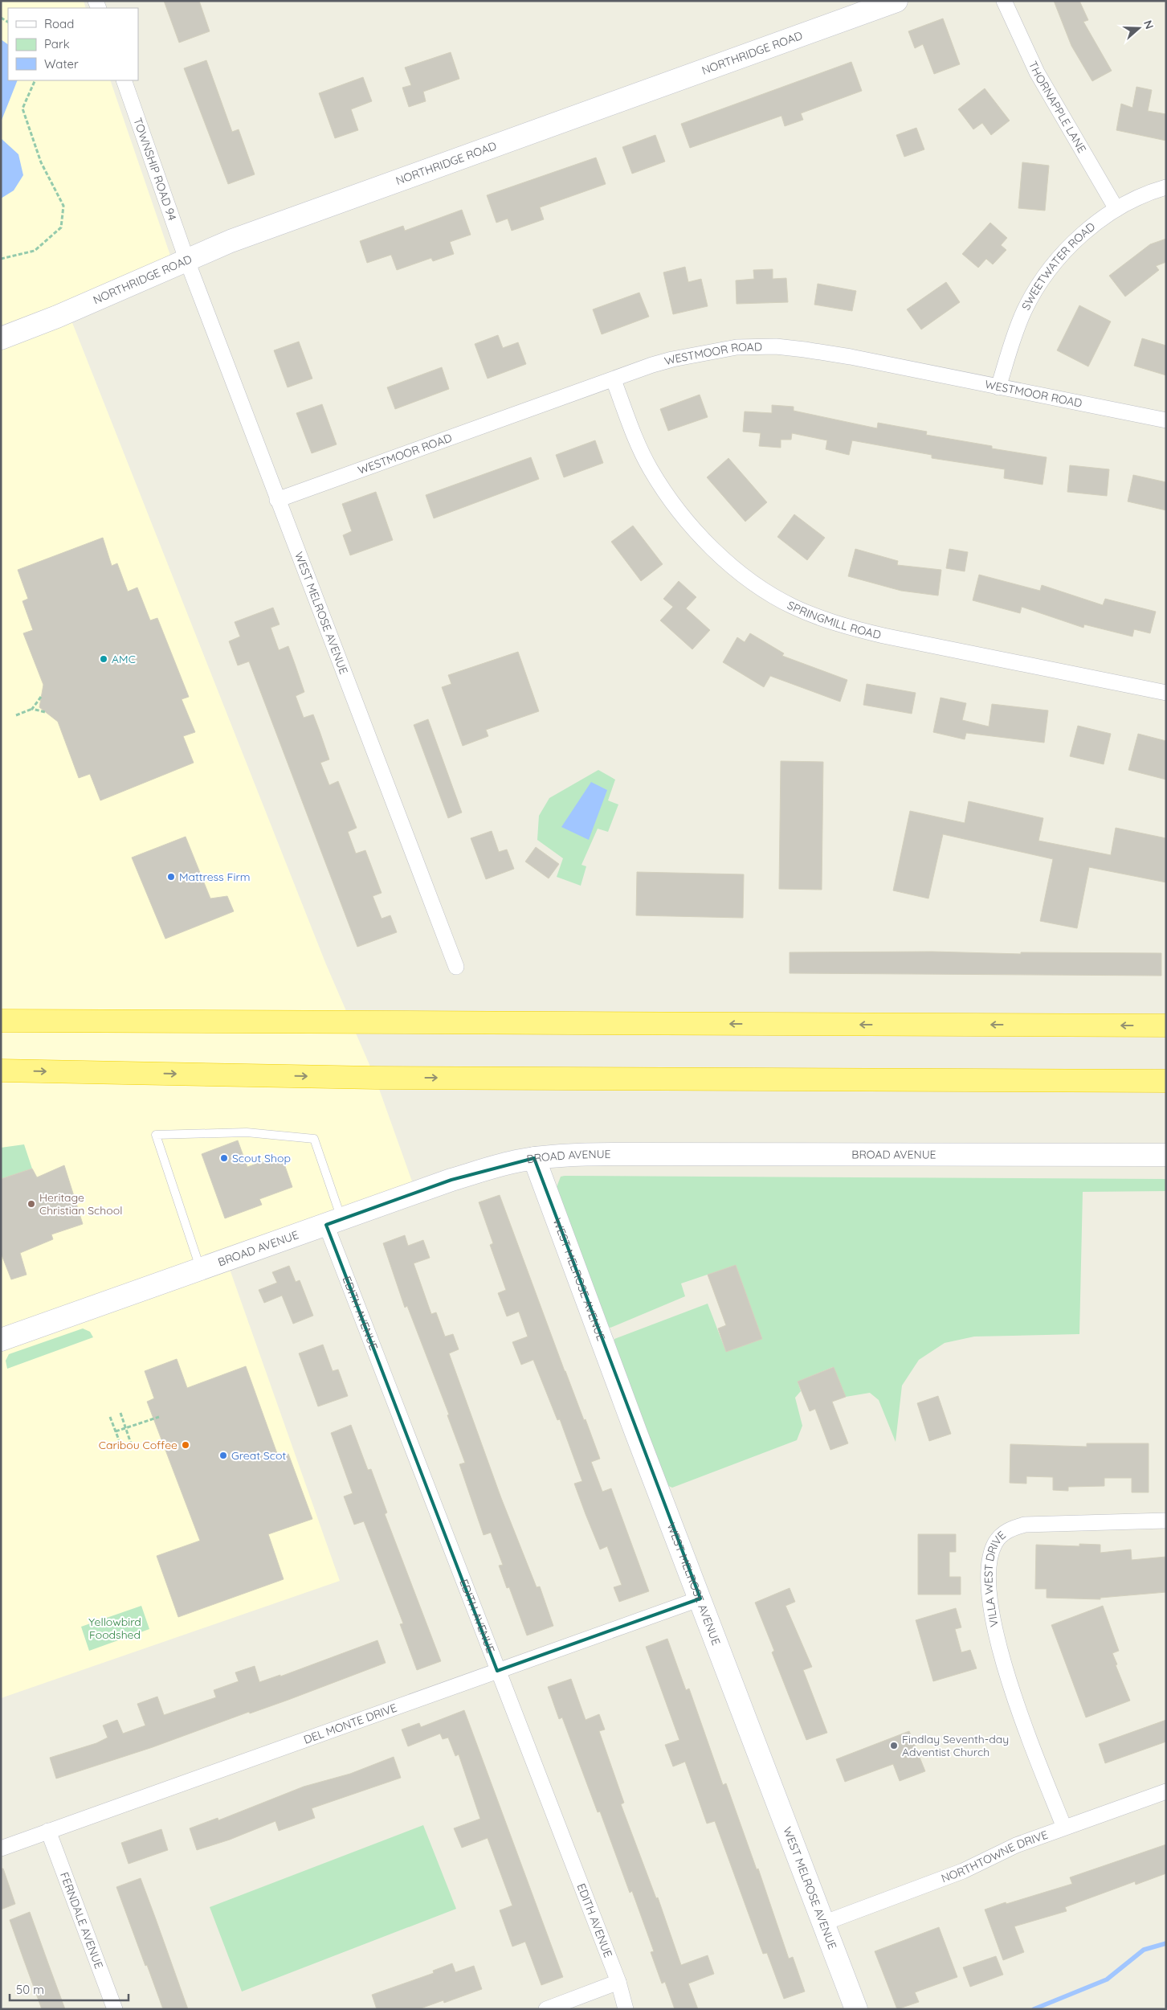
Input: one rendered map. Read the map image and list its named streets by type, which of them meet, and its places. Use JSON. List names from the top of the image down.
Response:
{
  "streets": {
    "main road": ["NORTHRIDGE ROAD", "WEST MELROSE AVENUE", "BROAD AVENUE"],
    "street": [
      "THORNAPPLE LANE",
      "TOWNSHIP ROAD 94",
      "SWEETWATER ROAD",
      "WESTMOOR ROAD",
      "SPRINGMILL ROAD",
      "EDITH AVENUE",
      "VILLA WEST DRIVE",
      "DEL MONTE DRIVE",
      "NORTHTOWNE DRIVE",
      "FERNDALE AVENUE"
    ]
  },
  "crossings": [
    ["NORTHRIDGE ROAD", "TOWNSHIP ROAD 94"],
    ["NORTHRIDGE ROAD", "WEST MELROSE AVENUE"],
    ["THORNAPPLE LANE", "SWEETWATER ROAD"],
    ["TOWNSHIP ROAD 94", "WEST MELROSE AVENUE"],
    ["SWEETWATER ROAD", "WESTMOOR ROAD"],
    ["WESTMOOR ROAD", "WEST MELROSE AVENUE"],
    ["WESTMOOR ROAD", "SPRINGMILL ROAD"],
    ["WEST MELROSE AVENUE", "BROAD AVENUE"],
    ["WEST MELROSE AVENUE", "DEL MONTE DRIVE"],
    ["WEST MELROSE AVENUE", "NORTHTOWNE DRIVE"],
    ["BROAD AVENUE", "EDITH AVENUE"],
    ["EDITH AVENUE", "DEL MONTE DRIVE"],
    ["VILLA WEST DRIVE", "NORTHTOWNE DRIVE"],
    ["DEL MONTE DRIVE", "FERNDALE AVENUE"]
  ],
  "parks": ["Yellowbird Foodshed"],
  "places": [
    "AMC",
    "Mattress Firm",
    "Scout Shop",
    "Heritage Christian School",
    "Caribou Coffee",
    "Great Scot",
    "Findlay Seventh-day Adventist Church"
  ],
  "legend": ["Road", "Park", "Water"],
  "scale_bar": "50 m",
  "north": "right"
}
